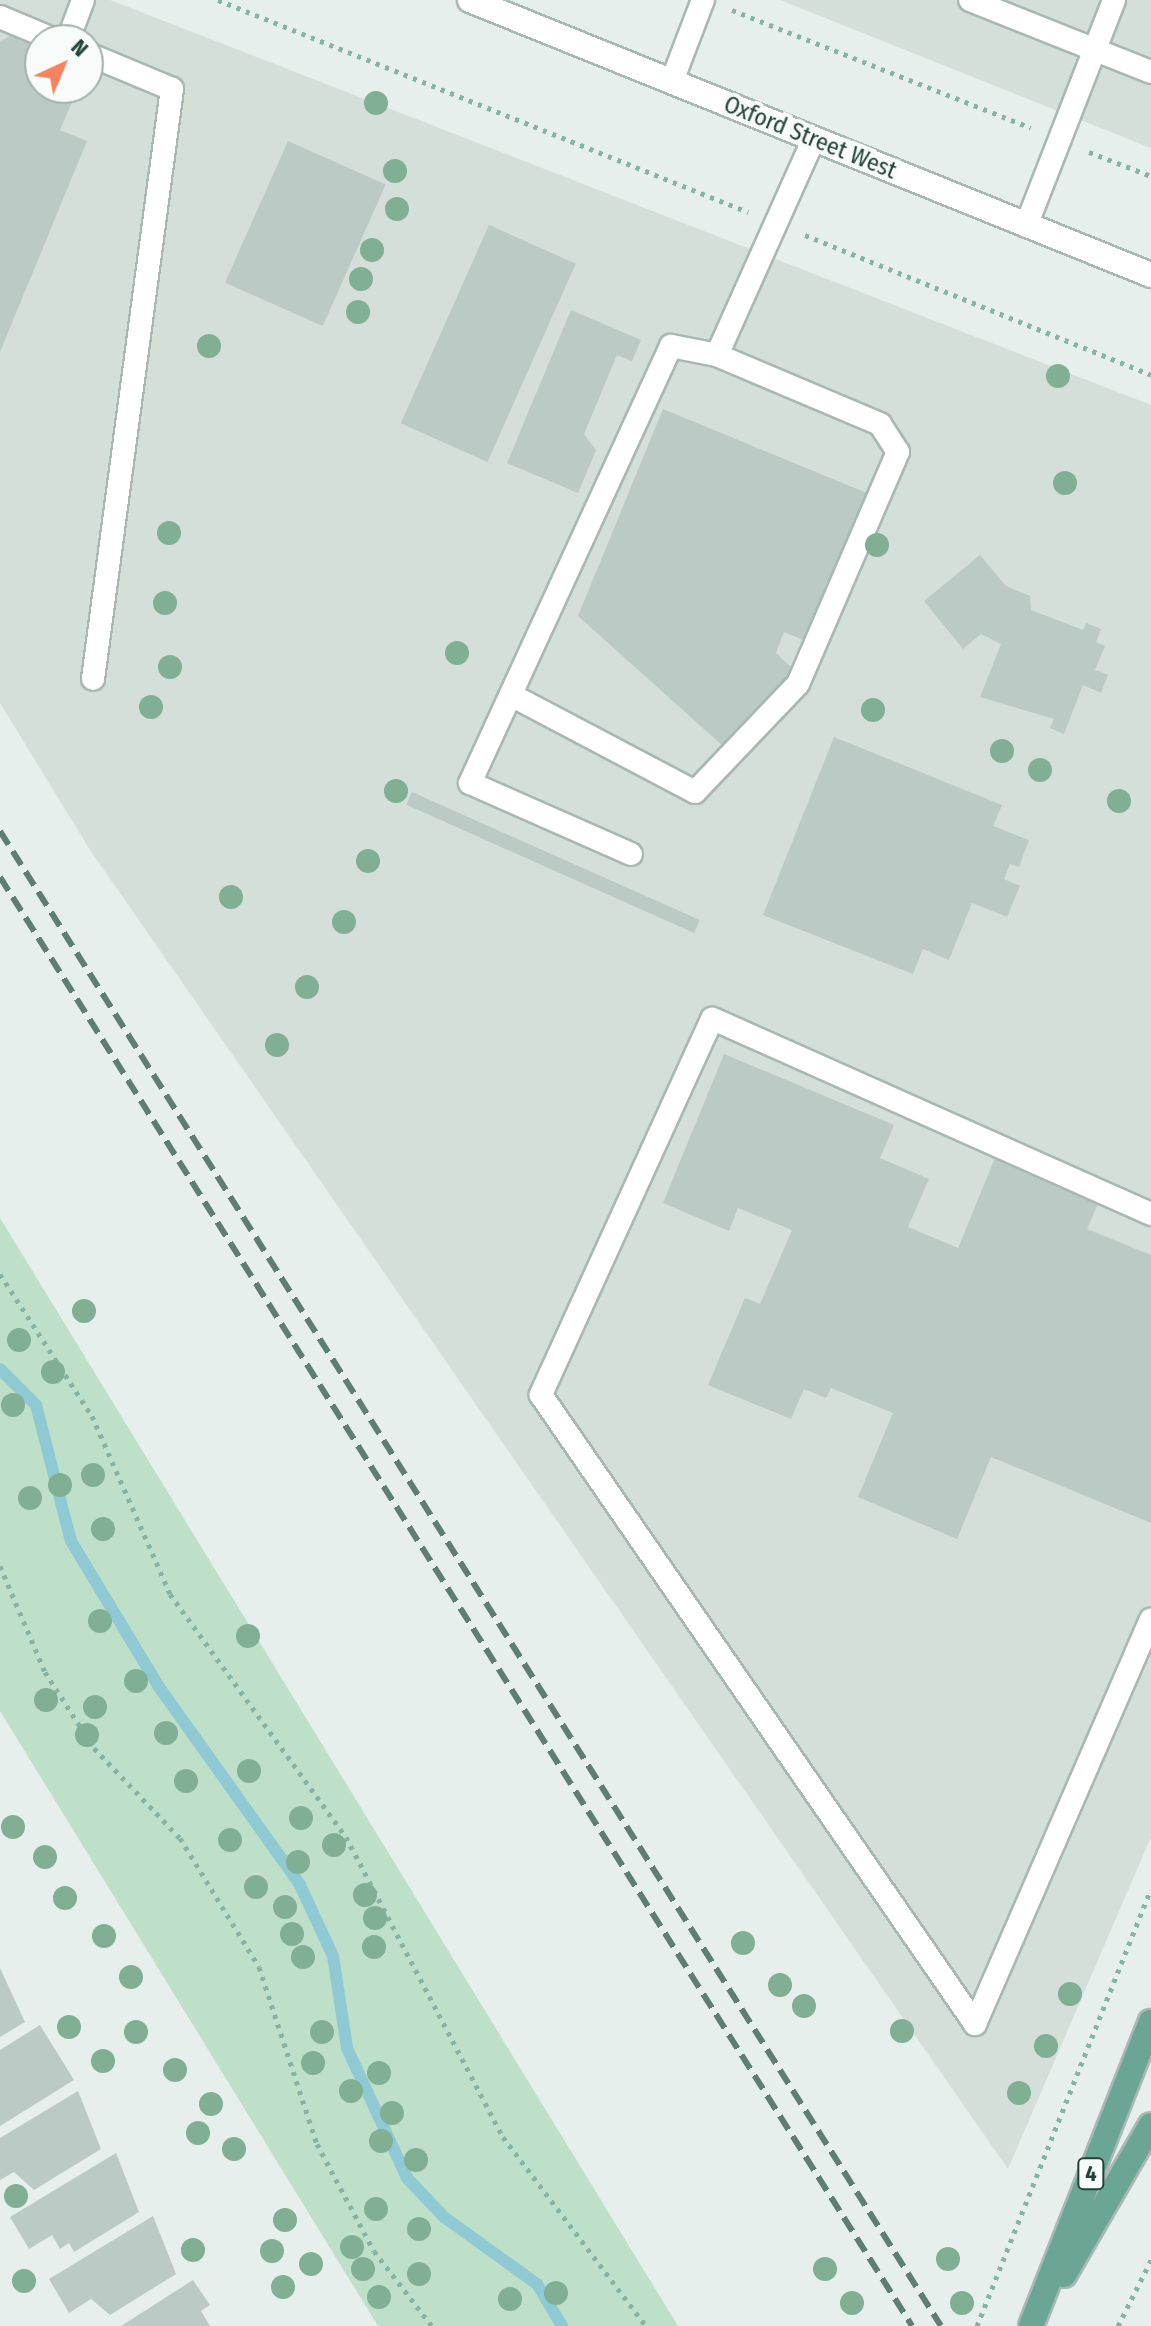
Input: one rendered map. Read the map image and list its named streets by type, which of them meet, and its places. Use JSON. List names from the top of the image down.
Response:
{
  "streets": {
    "main road": ["Oxford Street West", "4"]
  },
  "north": "top right"
}
